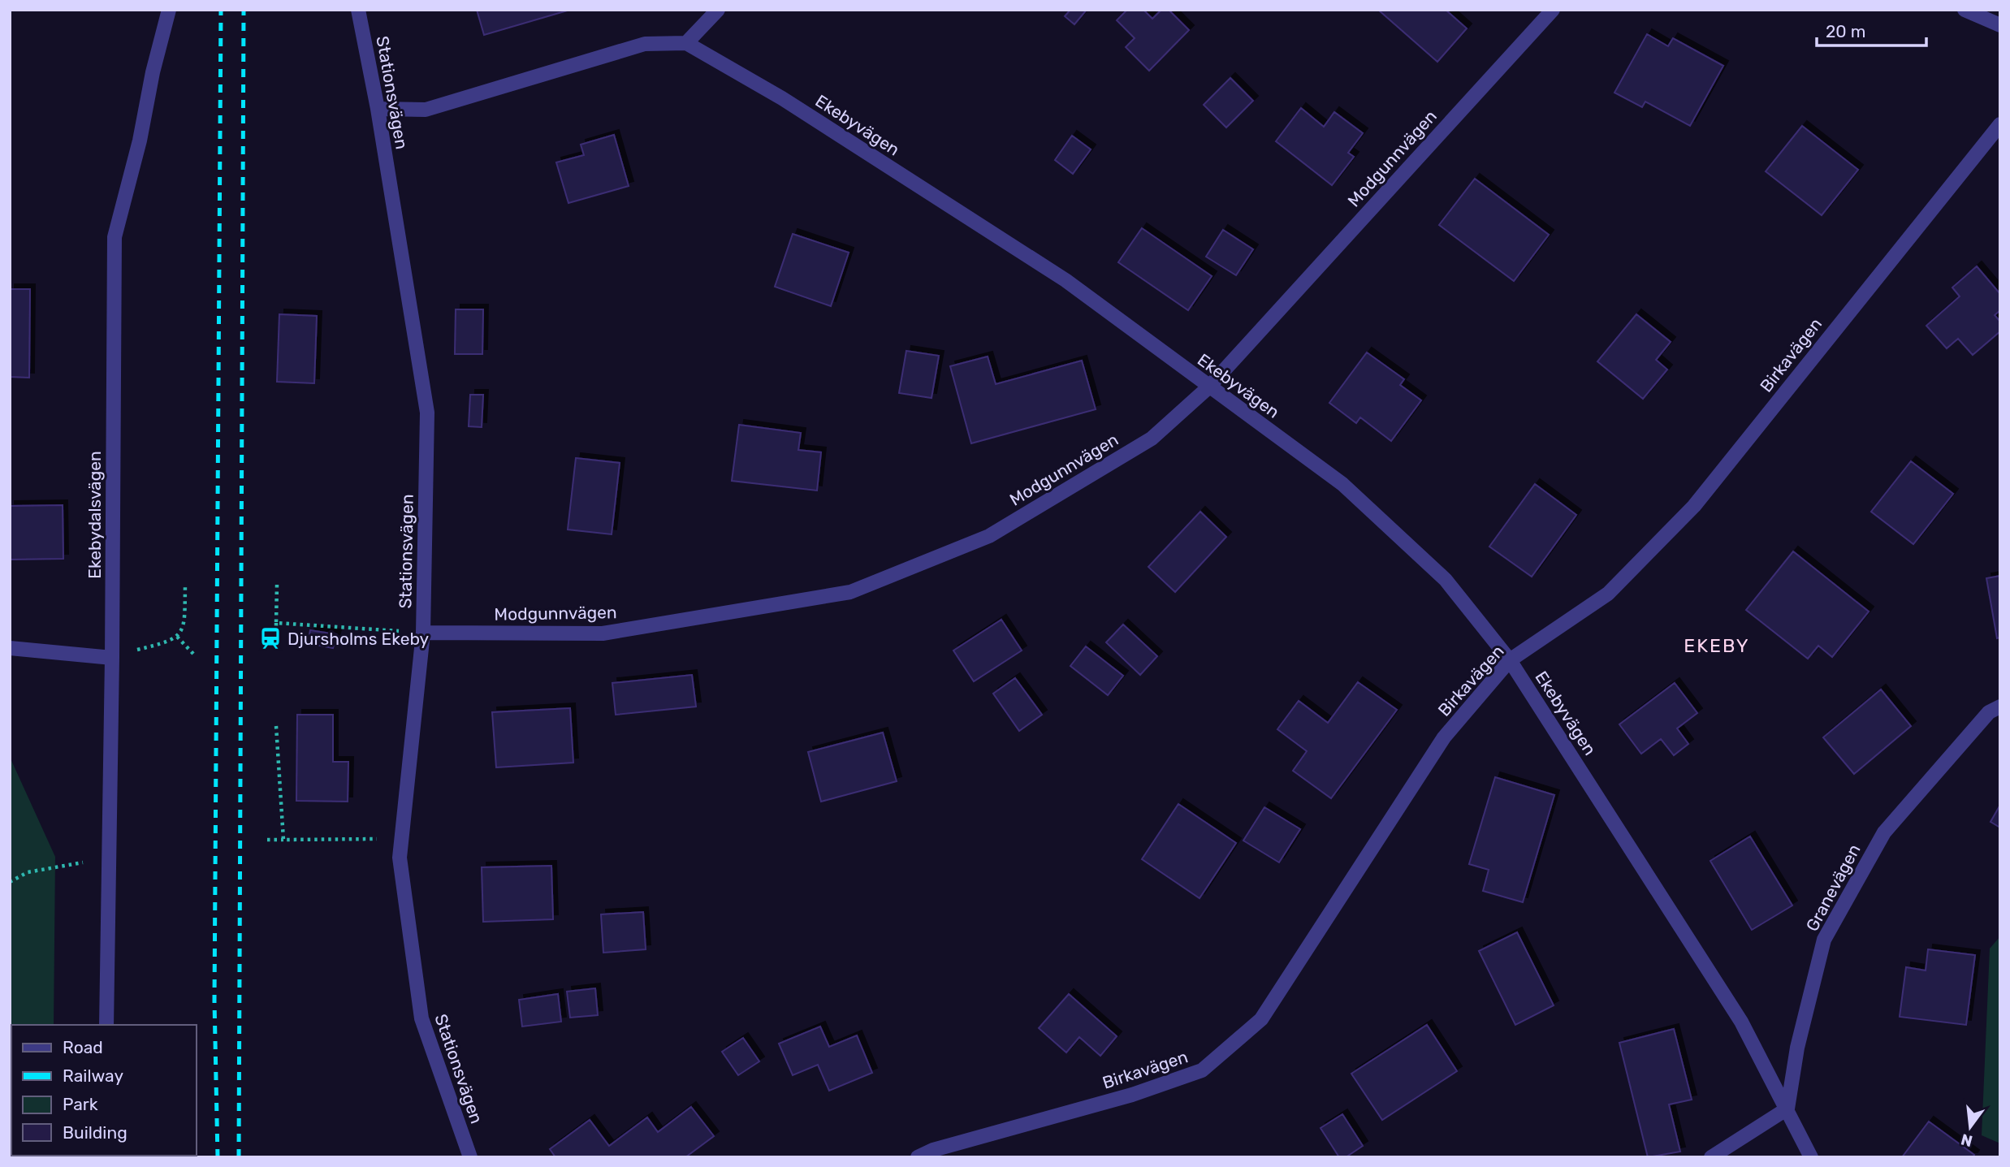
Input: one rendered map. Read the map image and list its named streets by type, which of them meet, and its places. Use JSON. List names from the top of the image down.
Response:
{
  "streets": {
    "street": [
      "Stationsvägen",
      "Ekebyvägen",
      "Modgunnvägen",
      "Birkavägen",
      "Ekebydalsvägen",
      "Granevägen"
    ]
  },
  "crossings": [
    ["Stationsvägen", "Modgunnvägen"],
    ["Ekebyvägen", "Modgunnvägen"],
    ["Ekebyvägen", "Birkavägen"],
    ["Ekebyvägen", "Granevägen"]
  ],
  "districts": ["EKEBY"],
  "places": {
    "station": ["Djursholms Ekeby"]
  },
  "legend": [
    "Road",
    "Railway",
    "Park",
    "Building"
  ],
  "scale_bar": "20 m",
  "north": "bottom"
}
